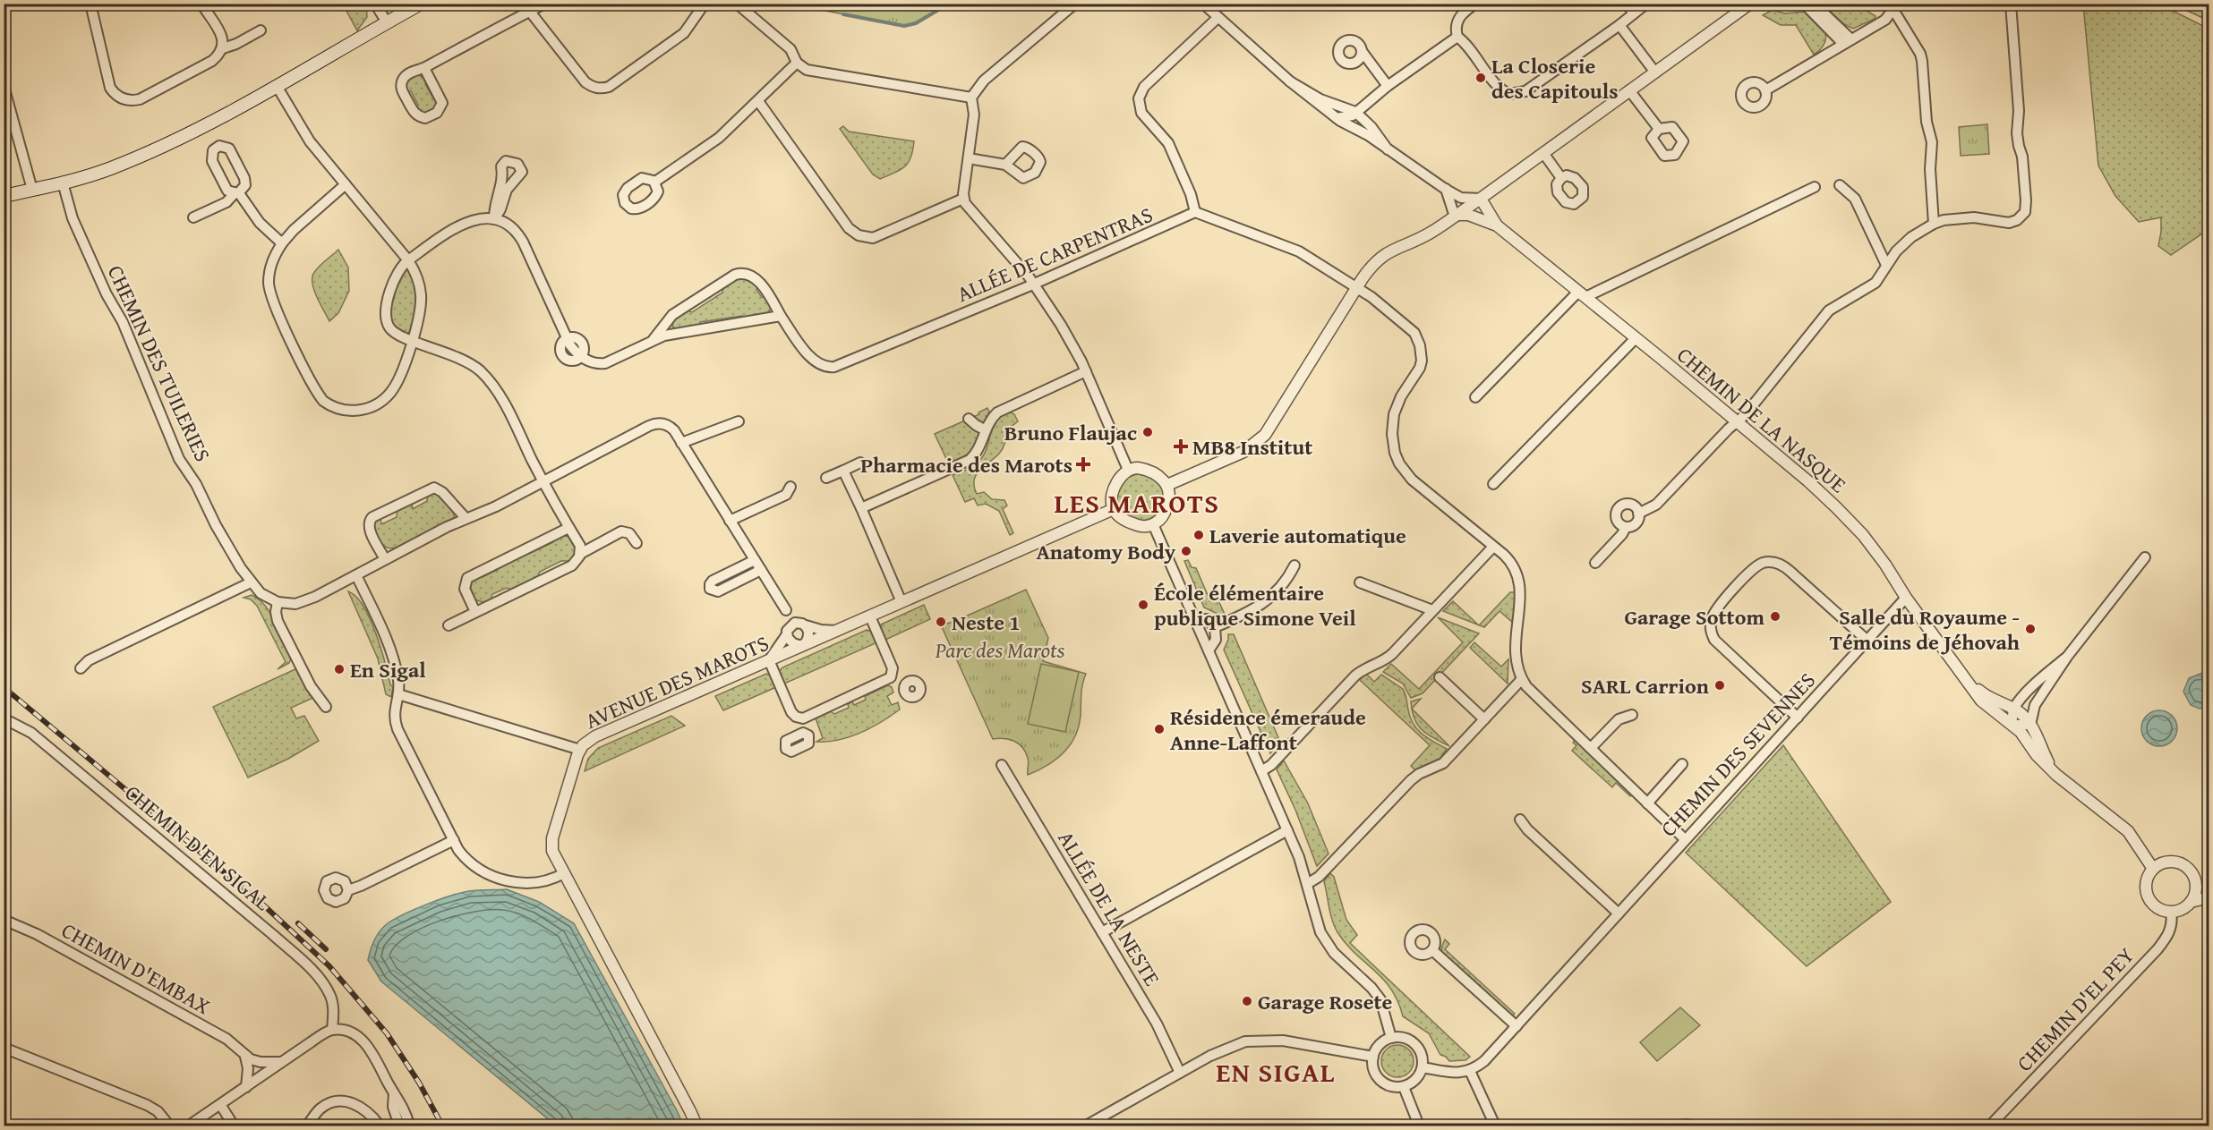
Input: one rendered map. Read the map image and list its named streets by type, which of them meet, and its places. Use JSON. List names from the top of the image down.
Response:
{
  "streets": {
    "street": [
      "ALLÉE DE CARPENTRAS",
      "CHEMIN DES TUILERIES",
      "CHEMIN DE LA NASQUE",
      "AVENUE DES MAROTS",
      "CHEMIN DES SEVENNES",
      "CHEMIN D'EN SIGAL",
      "ALLÉE DE LA NESTE",
      "CHEMIN D'EMBAX",
      "CHEMIN D'EL PEY"
    ]
  },
  "crossings": [
    ["CHEMIN DE LA NASQUE", "CHEMIN DES SEVENNES"],
    ["CHEMIN DE LA NASQUE", "CHEMIN D'EL PEY"]
  ],
  "districts": ["LES MAROTS", "EN SIGAL"],
  "parks": ["Parc des Marots"],
  "places": {
    "other": [
      "La Closerie des Capitouls",
      "Bruno Flaujac",
      "Laverie automatique",
      "Anatomy Body",
      "École élémentaire publique Simone Veil",
      "Garage Sottom",
      "Neste 1",
      "Salle du Royaume - Témoins de Jéhovah",
      "En Sigal",
      "SARL Carrion",
      "Résidence émeraude Anne-Laffont",
      "Garage Rosete"
    ],
    "health": ["MB8 Institut", "Pharmacie des Marots"]
  }
}
